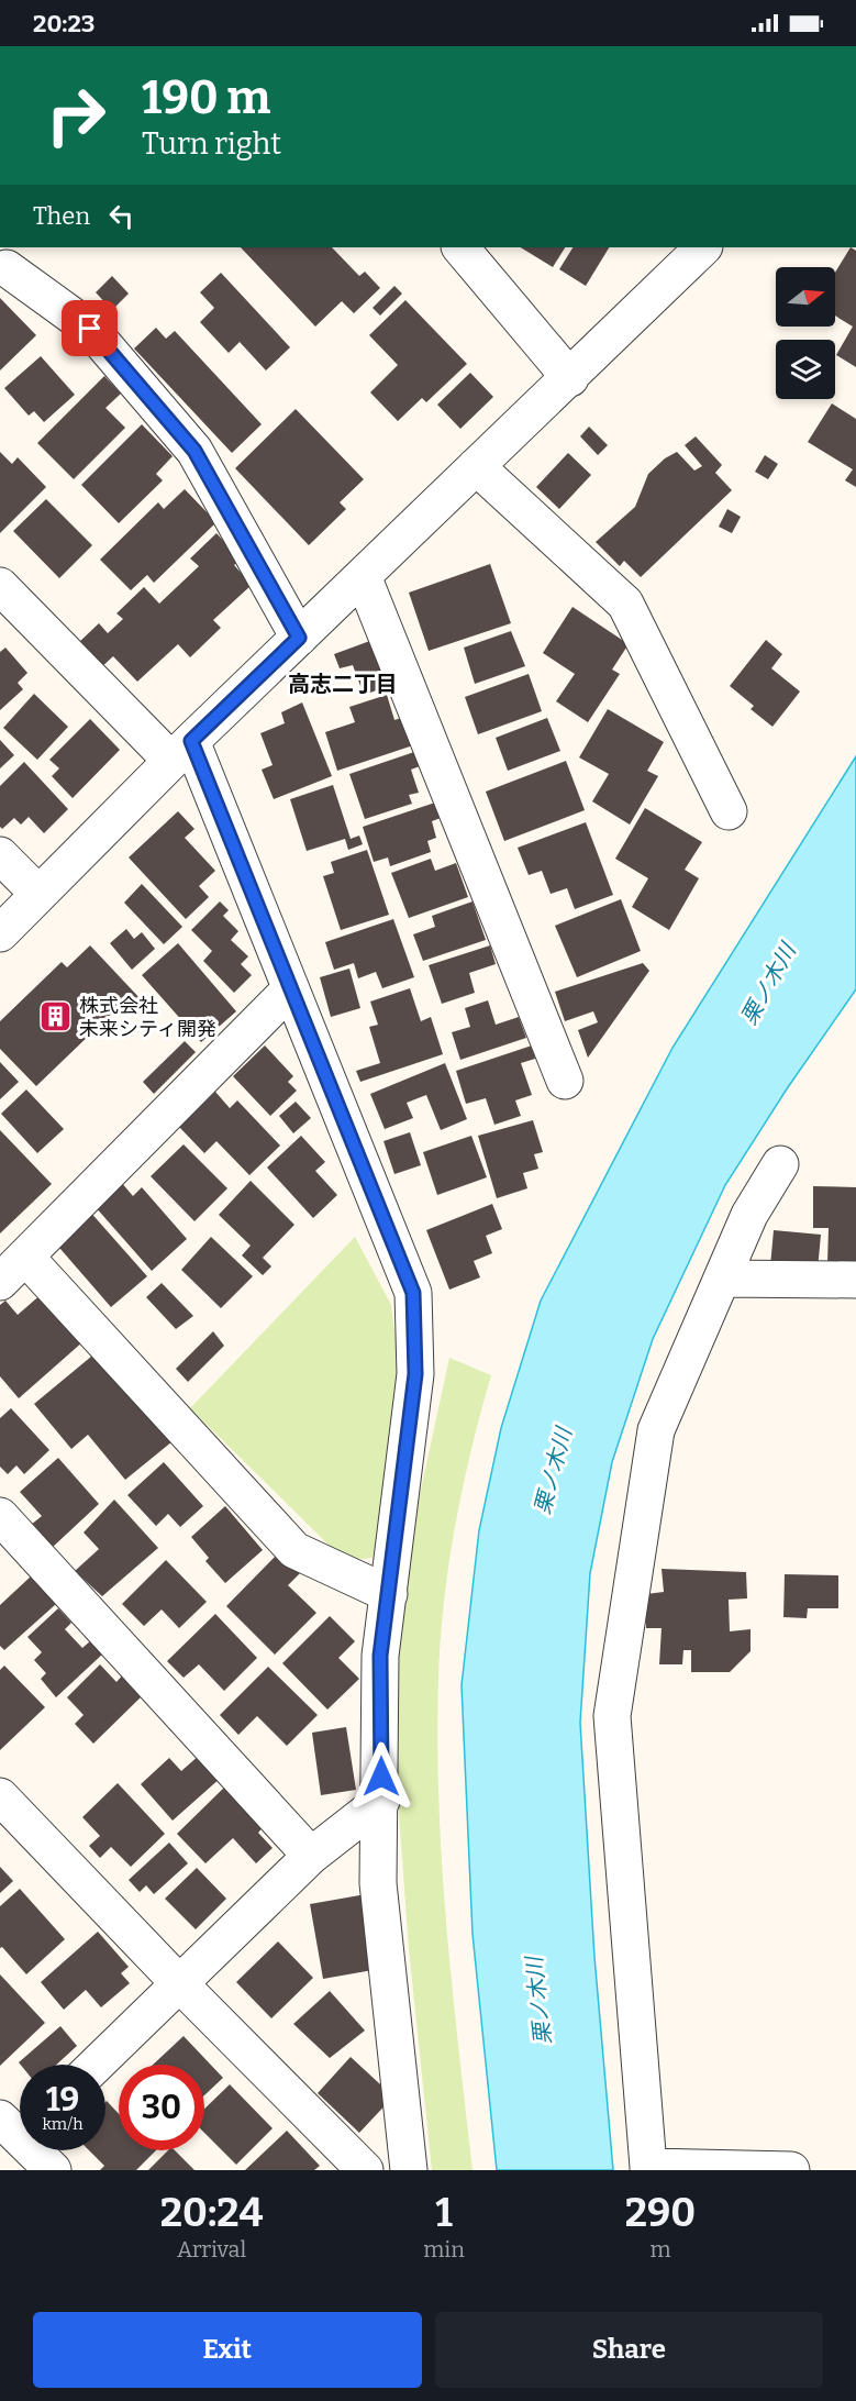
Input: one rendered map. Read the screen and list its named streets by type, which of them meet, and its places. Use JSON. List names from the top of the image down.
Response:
{
  "districts": ["高志二丁目"],
  "water": ["栗ノ木川"],
  "places": {
    "building": ["株式会社 未来シティ開発"]
  },
  "north": "right",
  "page": {
    "status": "20:23",
    "turn": ["190 m", "Turn right"],
    "then": "Then",
    "speed": "19 km/h",
    "limit": "30",
    "eta": [
      "20:24",
      "Arrival",
      "1",
      "min",
      "290",
      "m"
    ],
    "buttons": ["Exit", "Share"]
  }
}
